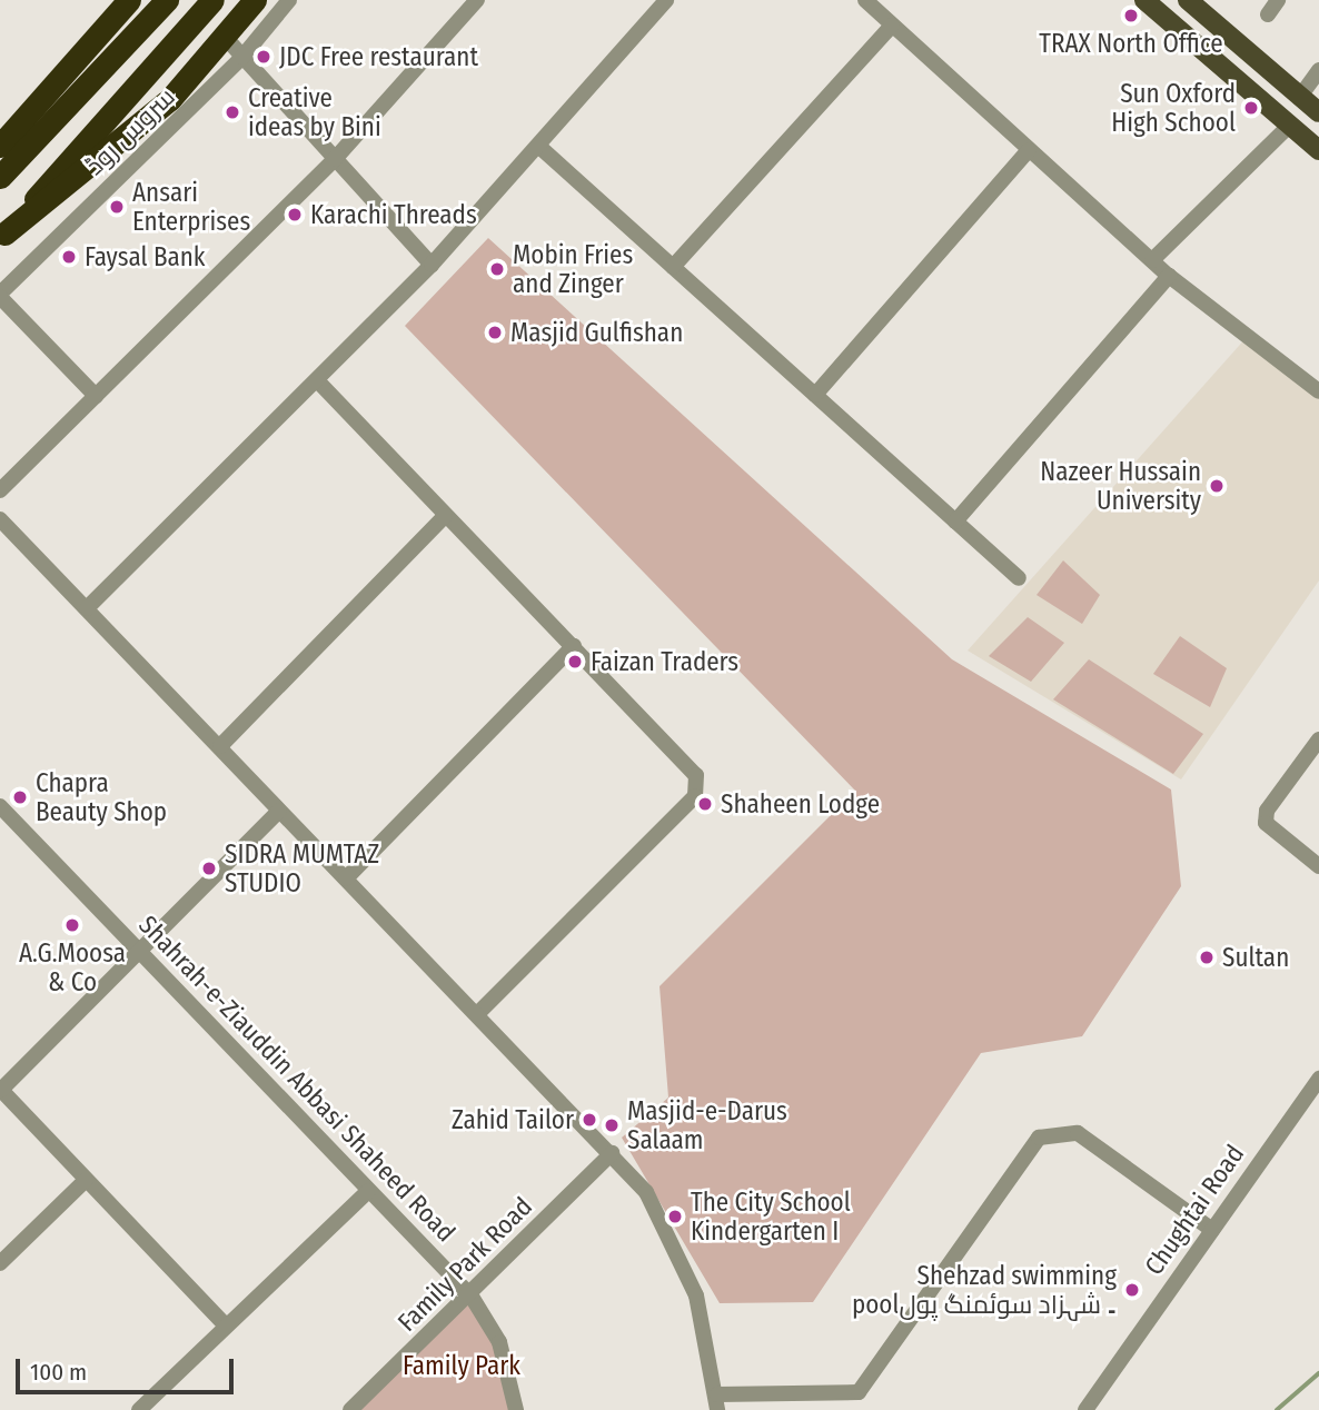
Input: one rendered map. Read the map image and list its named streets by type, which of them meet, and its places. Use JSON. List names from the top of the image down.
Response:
{
  "streets": {
    "street": [
      "سروس روڈ",
      "Shahrah-e-Ziauddin Abbasi Shaheed Road",
      "Chughtai Road",
      "Family Park Road"
    ]
  },
  "crossings": [
    ["Shahrah-e-Ziauddin Abbasi Shaheed Road", "Family Park Road"]
  ],
  "parks": ["Family Park"],
  "places": [
    "TRAX North Office",
    "JDC Free restaurant",
    "Sun Oxford High School",
    "Creative ideas by Bini",
    "Ansari Enterprises",
    "Karachi Threads",
    "Faysal Bank",
    "Mobin Fries and Zinger",
    "Masjid Gulfishan",
    "Nazeer Hussain University",
    "Faizan Traders",
    "Chapra Beauty Shop",
    "Shaheen Lodge",
    "SIDRA MUMTAZ STUDIO",
    "A.G.Moosa & Co",
    "Sultan",
    "Zahid Tailor",
    "Masjid-e-Darus Salaam",
    "The City School Kindergarten I",
    "Shehzad swimming pool۔ شہزاد سوئمنگ پول"
  ],
  "scale_bar": "100 m"
}
